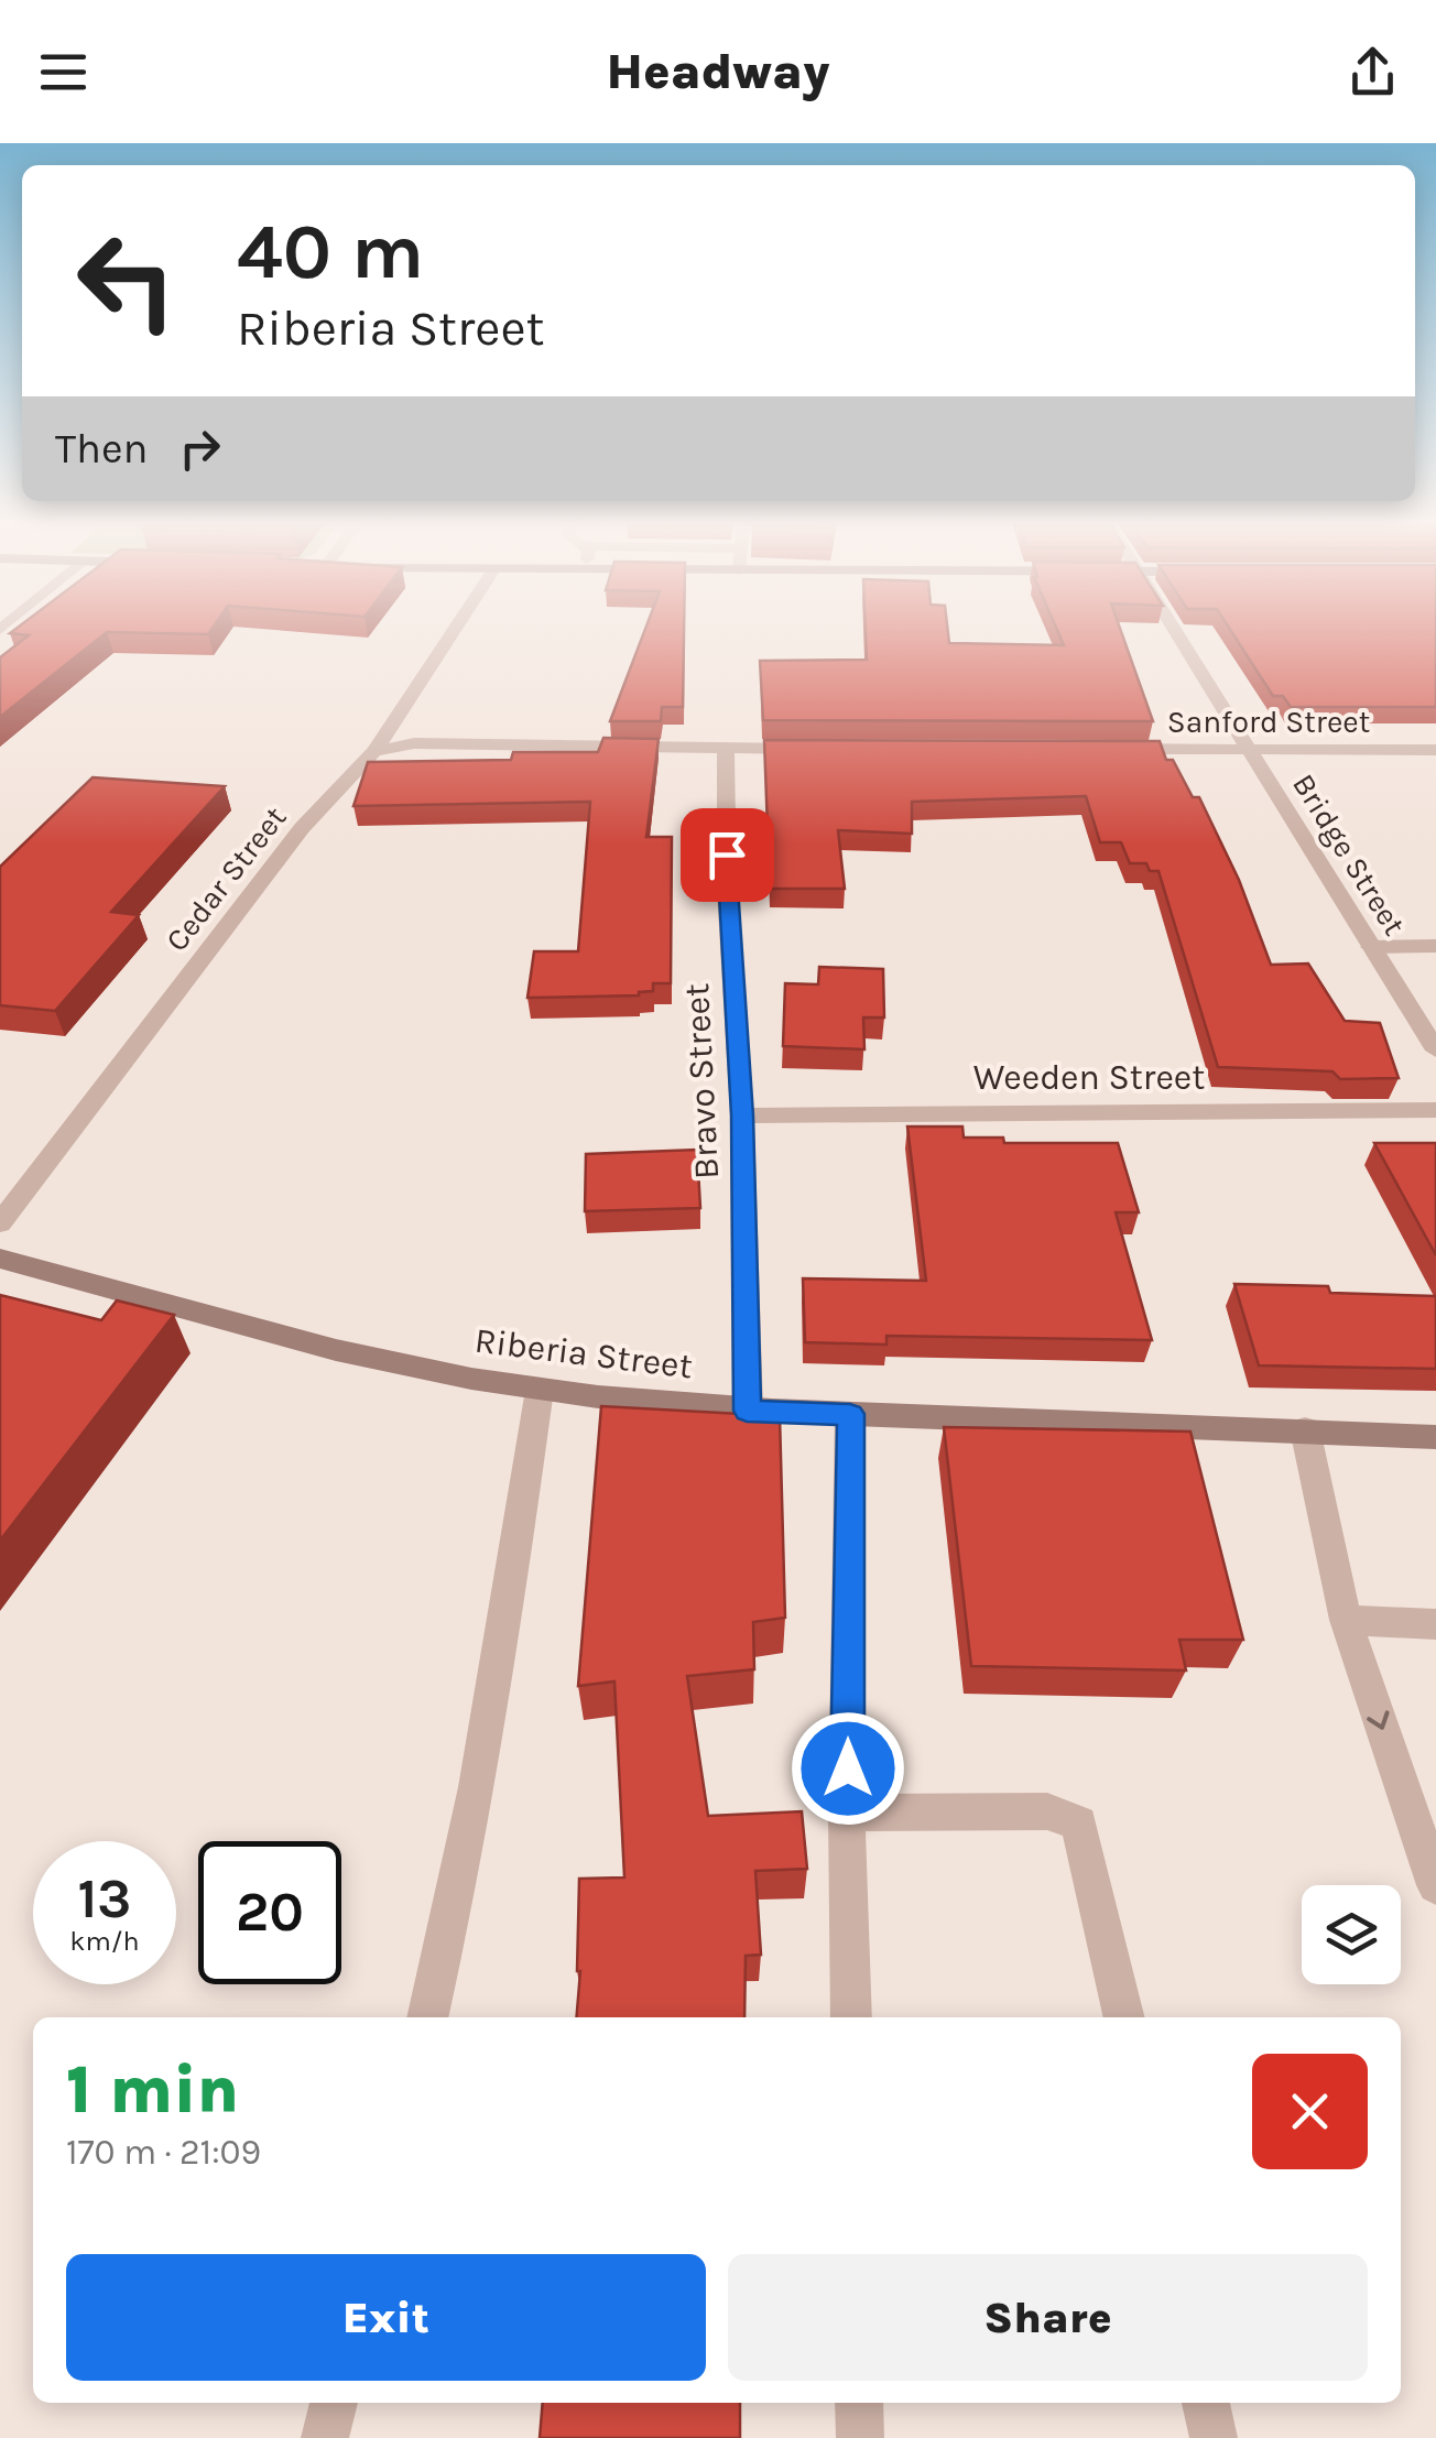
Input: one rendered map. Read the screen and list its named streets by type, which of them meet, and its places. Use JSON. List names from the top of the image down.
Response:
{
  "streets": {
    "street": [
      "Sanford Street",
      "Bridge Street",
      "Cedar Street",
      "Weeden Street",
      "Bravo Street",
      "Riberia Street"
    ]
  },
  "crossings": [
    ["Sanford Street", "Bridge Street"],
    ["Weeden Street", "Bravo Street"],
    ["Bravo Street", "Riberia Street"]
  ],
  "page": {
    "header": "Headway",
    "turn": ["40 m", "Riberia Street"],
    "then": "Then",
    "speed": "13 km/h",
    "limit": "20",
    "heading": ["1 min", "170 m · 21:09"],
    "buttons": ["Exit", "Share"]
  }
}
